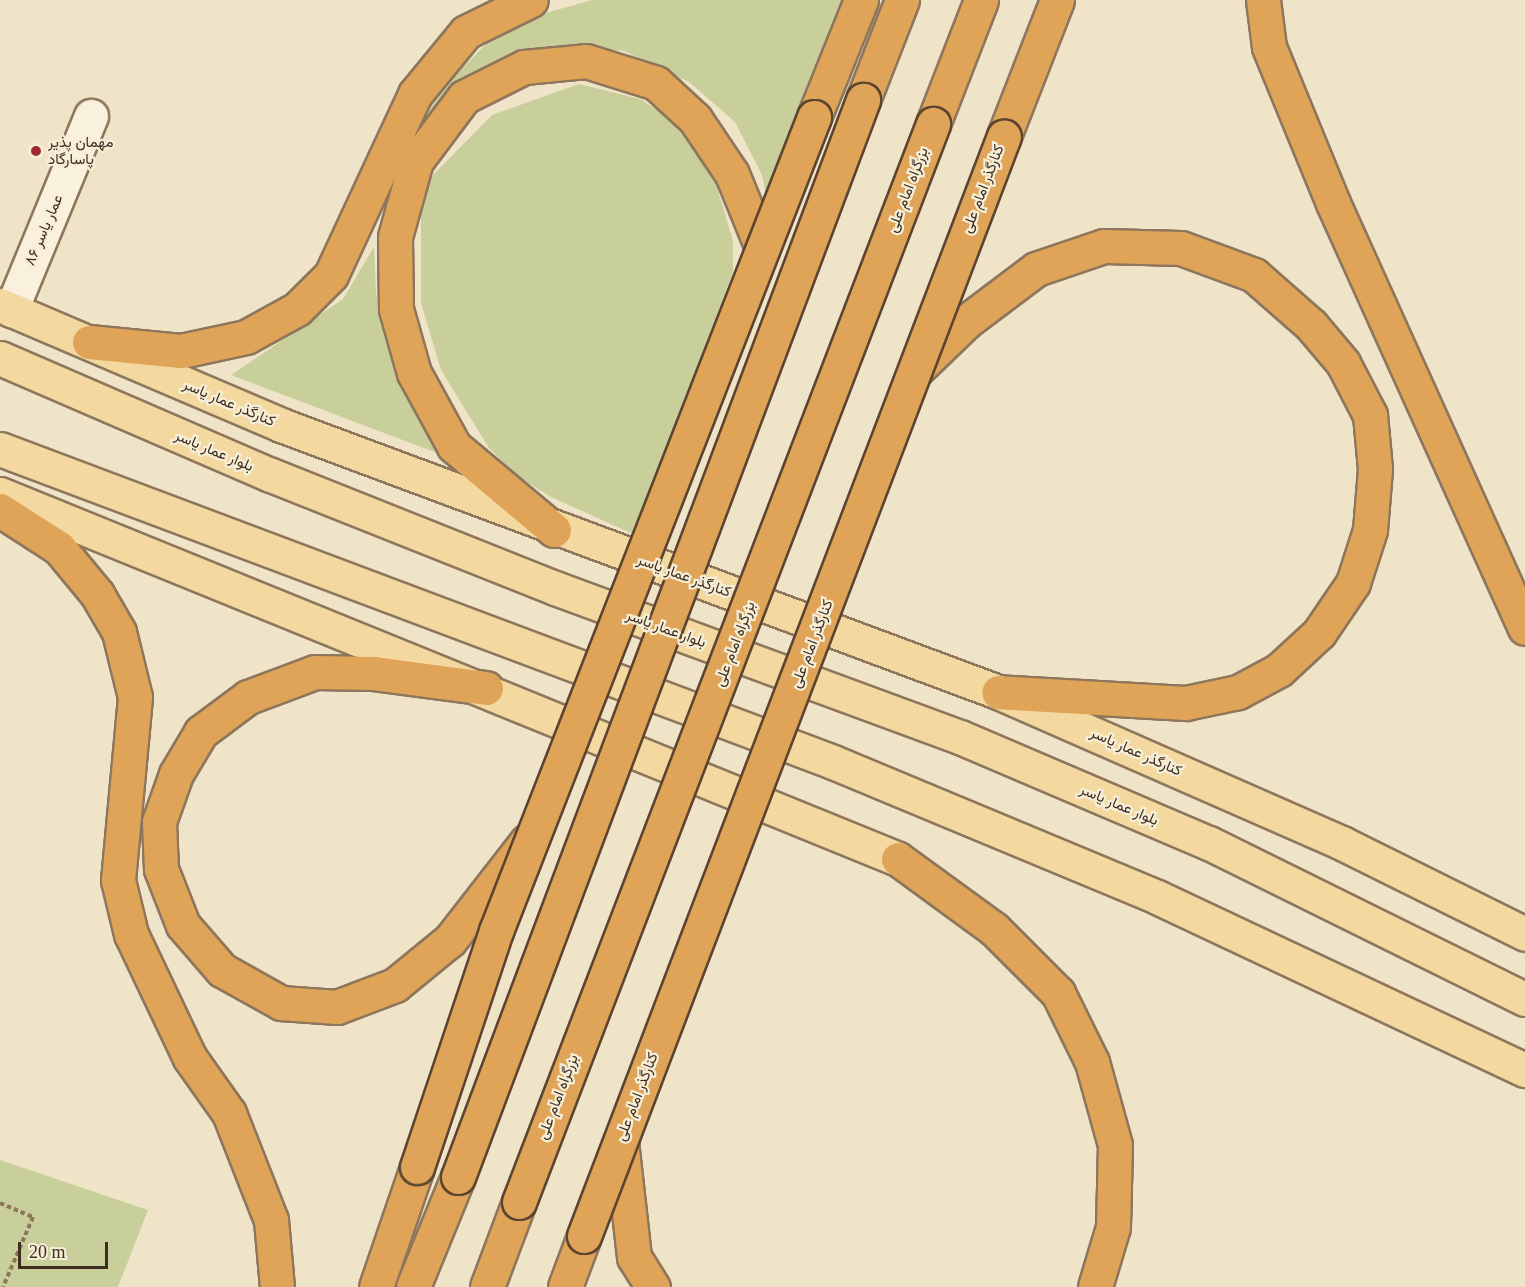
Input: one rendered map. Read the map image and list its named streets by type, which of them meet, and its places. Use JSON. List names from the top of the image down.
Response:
{
  "streets": {
    "highway": ["کنارگذر امام علی", "بزرگراه امام علی"],
    "main road": ["کنارگذر عمار یاسر", "بلوار عمار یاسر"],
    "street": ["عمار یاسر ۸۶"]
  },
  "crossings": [
    ["عمار یاسر ۸۶", "کنارگذر عمار یاسر"]
  ],
  "places": ["مهمان پذیر پاسارگاد"],
  "scale_bar": "20 m"
}
